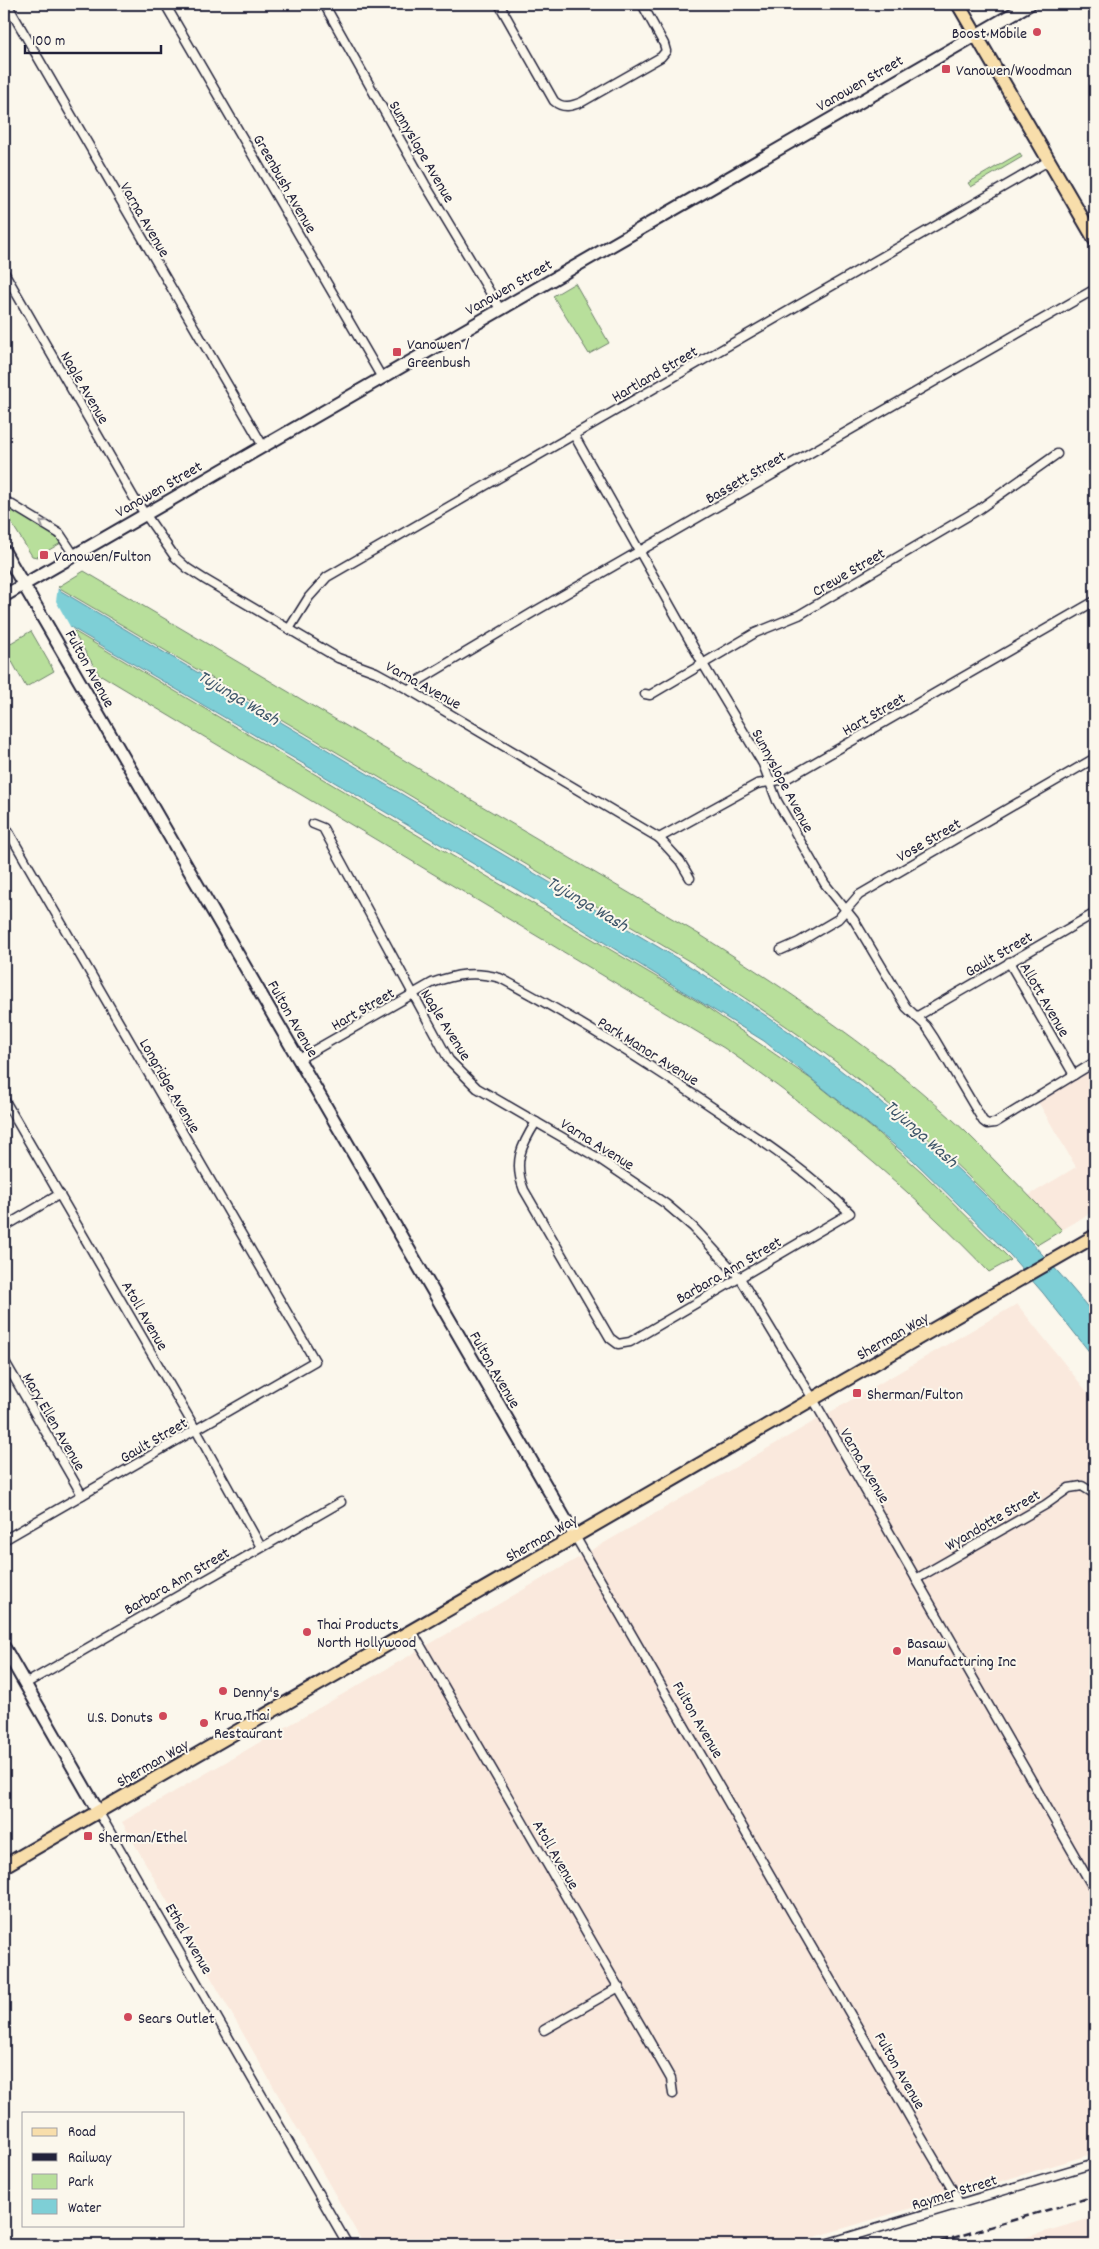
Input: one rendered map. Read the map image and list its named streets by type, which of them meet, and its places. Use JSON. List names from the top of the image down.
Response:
{
  "streets": {
    "main road": ["Sherman Way"],
    "street": [
      "Vanowen Street",
      "Sunnyslope Avenue",
      "Greenbush Avenue",
      "Varna Avenue",
      "Hartland Street",
      "Nagle Avenue",
      "Bassett Street",
      "Crewe Street",
      "Fulton Avenue",
      "Hart Street",
      "Vose Street",
      "Gault Street",
      "Allott Avenue",
      "Park Manor Avenue",
      "Longridge Avenue",
      "Barbara Ann Street",
      "Atoll Avenue",
      "Mary Ellen Avenue",
      "Wyandotte Street",
      "Ethel Avenue",
      "Raymer Street"
    ]
  },
  "crossings": [
    ["Vanowen Street", "Sunnyslope Avenue"],
    ["Vanowen Street", "Greenbush Avenue"],
    ["Vanowen Street", "Varna Avenue"],
    ["Vanowen Street", "Nagle Avenue"],
    ["Vanowen Street", "Fulton Avenue"],
    ["Sunnyslope Avenue", "Hartland Street"],
    ["Sunnyslope Avenue", "Bassett Street"],
    ["Sunnyslope Avenue", "Crewe Street"],
    ["Sunnyslope Avenue", "Hart Street"],
    ["Sunnyslope Avenue", "Vose Street"],
    ["Sunnyslope Avenue", "Gault Street"],
    ["Sunnyslope Avenue", "Allott Avenue"],
    ["Varna Avenue", "Hartland Street"],
    ["Varna Avenue", "Nagle Avenue"],
    ["Varna Avenue", "Bassett Street"],
    ["Varna Avenue", "Hart Street"],
    ["Varna Avenue", "Barbara Ann Street"],
    ["Varna Avenue", "Sherman Way"],
    ["Varna Avenue", "Wyandotte Street"],
    ["Nagle Avenue", "Hart Street"],
    ["Nagle Avenue", "Park Manor Avenue"],
    ["Nagle Avenue", "Barbara Ann Street"],
    ["Fulton Avenue", "Hart Street"],
    ["Fulton Avenue", "Sherman Way"],
    ["Fulton Avenue", "Raymer Street"],
    ["Hart Street", "Park Manor Avenue"],
    ["Gault Street", "Allott Avenue"],
    ["Gault Street", "Longridge Avenue"],
    ["Gault Street", "Atoll Avenue"],
    ["Gault Street", "Mary Ellen Avenue"],
    ["Park Manor Avenue", "Barbara Ann Street"],
    ["Barbara Ann Street", "Atoll Avenue"],
    ["Barbara Ann Street", "Ethel Avenue"],
    ["Atoll Avenue", "Sherman Way"],
    ["Sherman Way", "Ethel Avenue"]
  ],
  "water": ["Tujunga Wash"],
  "places": {
    "other": [
      "Boost Mobile",
      "Thai Products North Hollywood",
      "Basaw Manufacturing Inc",
      "Denny's",
      "U.S. Donuts",
      "Krua Thai Restaurant",
      "Sears Outlet"
    ],
    "transit": [
      "Vanowen/Woodman",
      "Vanowen / Greenbush",
      "Vanowen/Fulton",
      "Sherman/Fulton",
      "Sherman/Ethel"
    ]
  },
  "legend": [
    "Road",
    "Railway",
    "Park",
    "Water"
  ],
  "scale_bar": "100 m"
}
